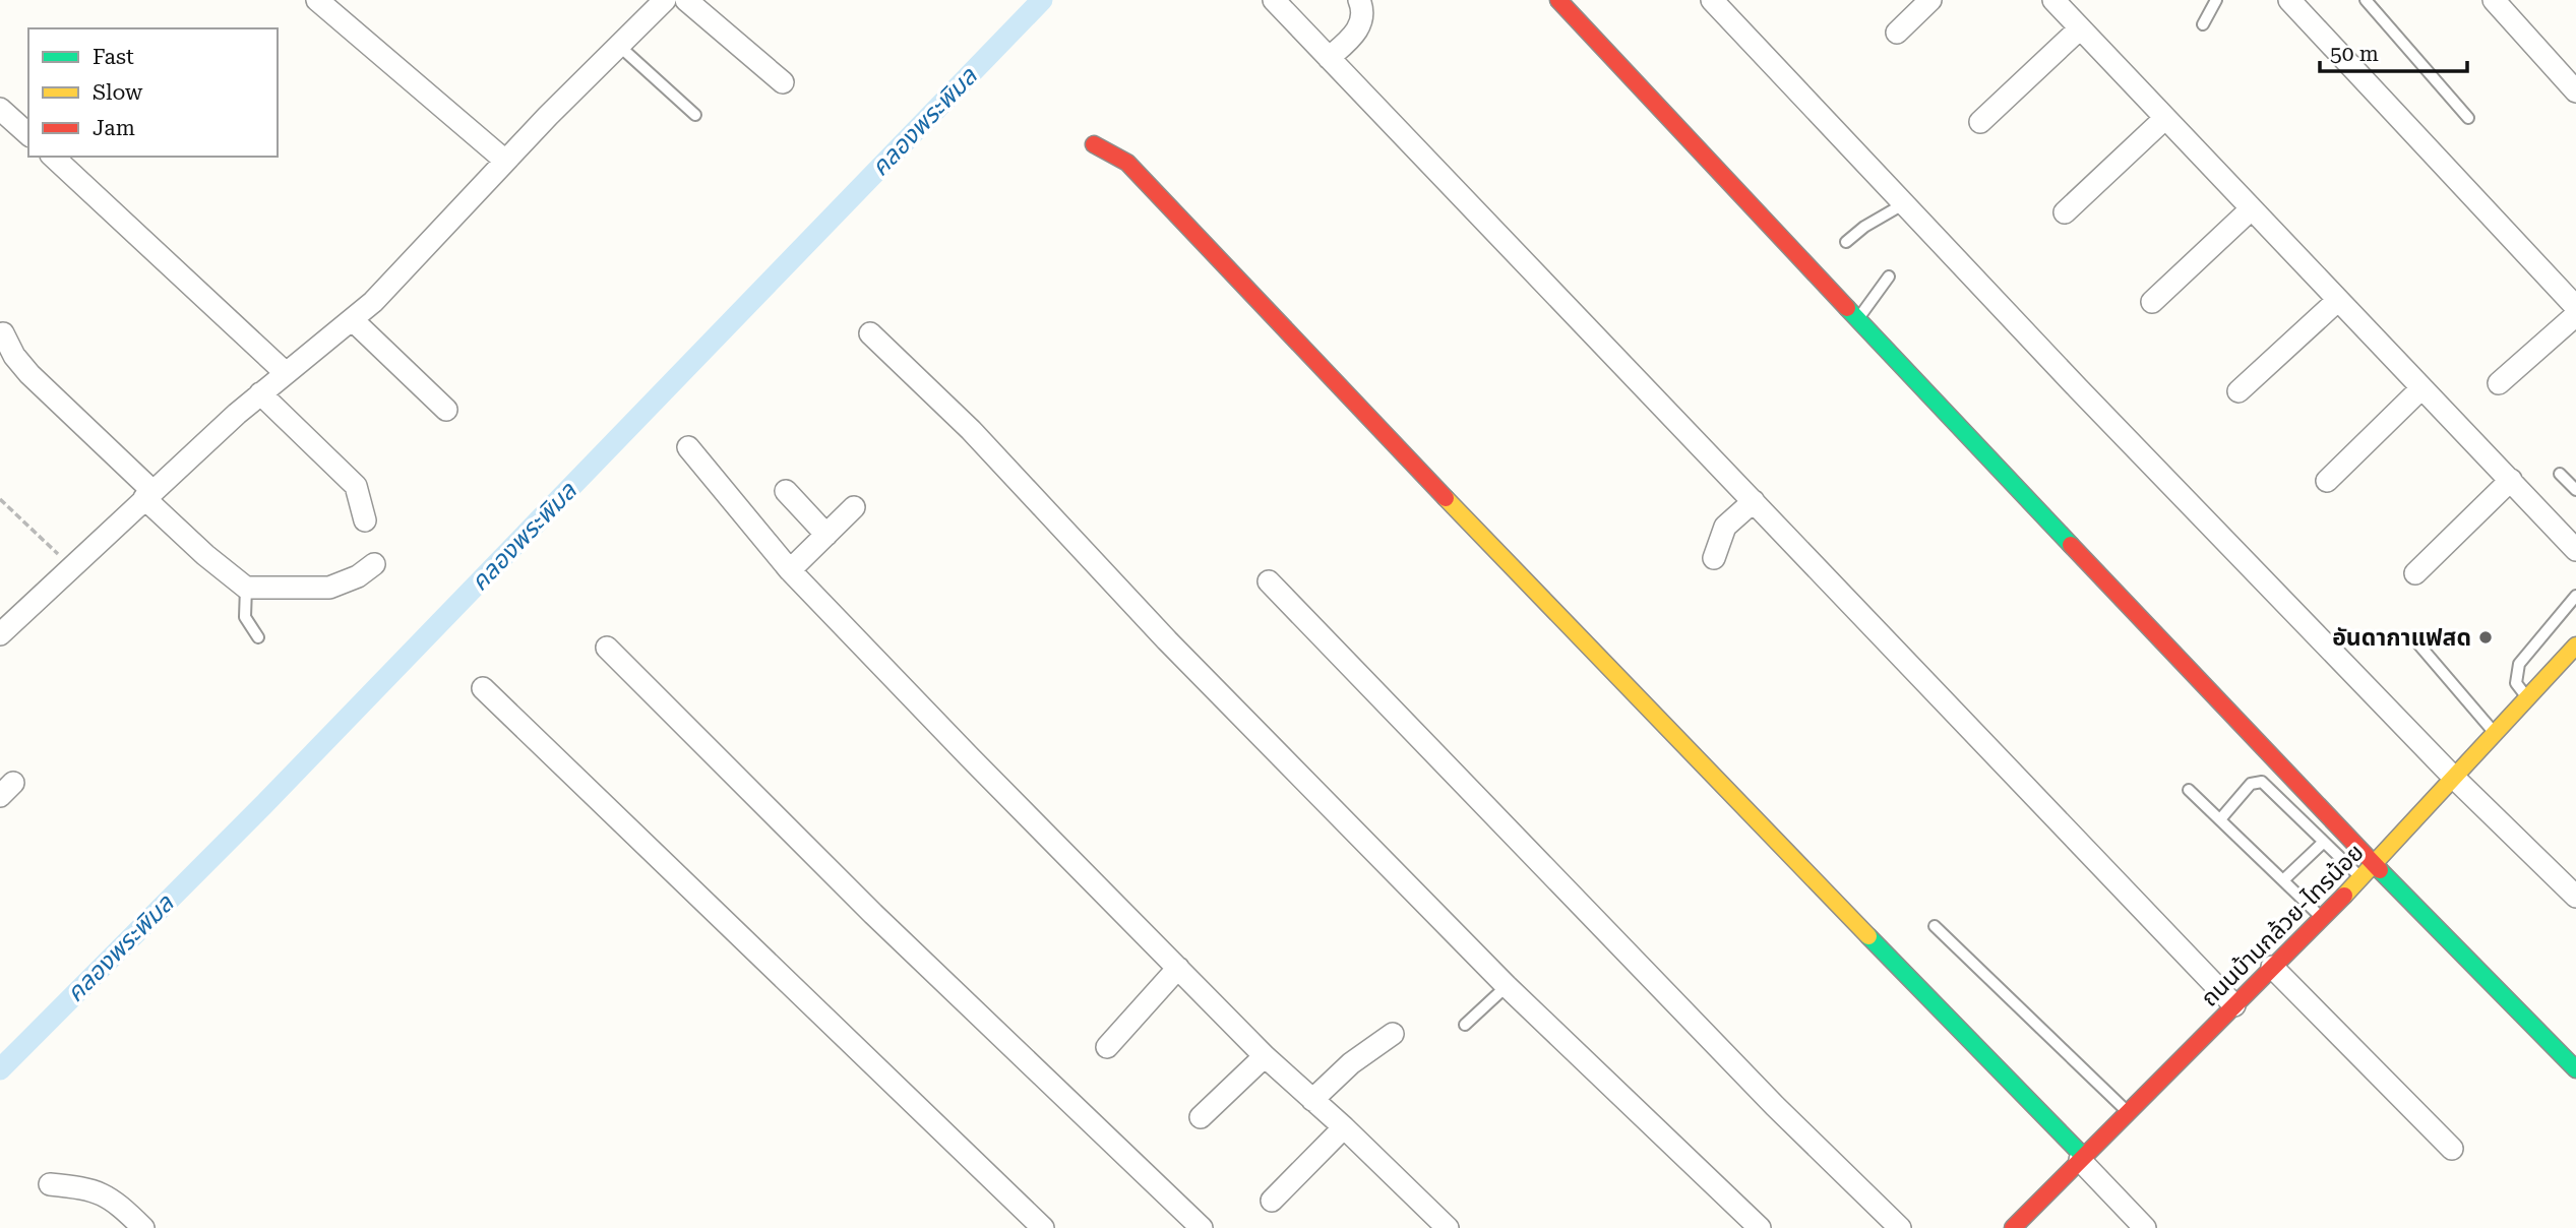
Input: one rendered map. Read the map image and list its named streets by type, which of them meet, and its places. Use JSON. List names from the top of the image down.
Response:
{
  "streets": {
    "street": ["ถนนบ้านกล้วย-ไทรน้อย"]
  },
  "water": ["คลองพระพิมล"],
  "places": ["อันดากาแฟสด"],
  "legend": ["Fast", "Slow", "Jam"],
  "scale_bar": "50 m"
}
